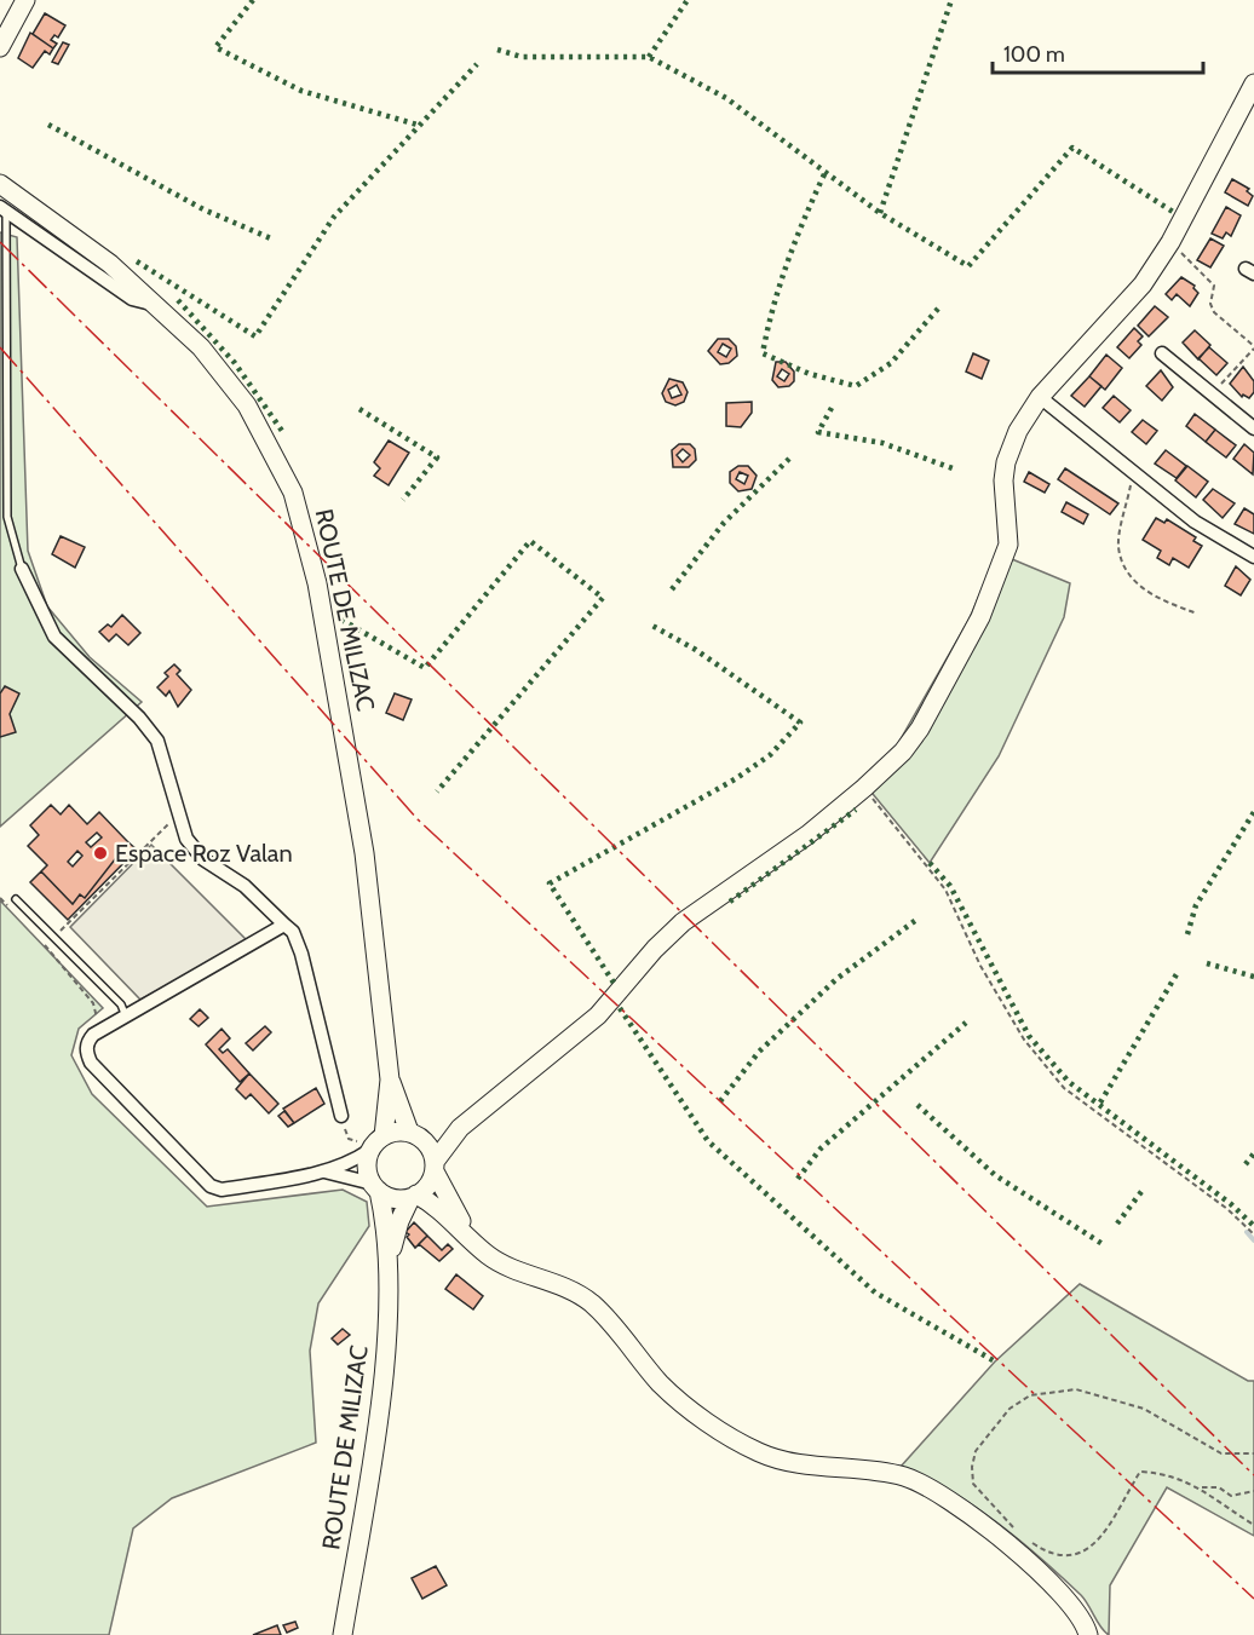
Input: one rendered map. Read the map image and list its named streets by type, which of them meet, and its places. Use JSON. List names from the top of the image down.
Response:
{
  "streets": {
    "street": ["ROUTE DE MILIZAC"]
  },
  "places": ["Espace Roz Valan"],
  "scale_bar": "100 m"
}
